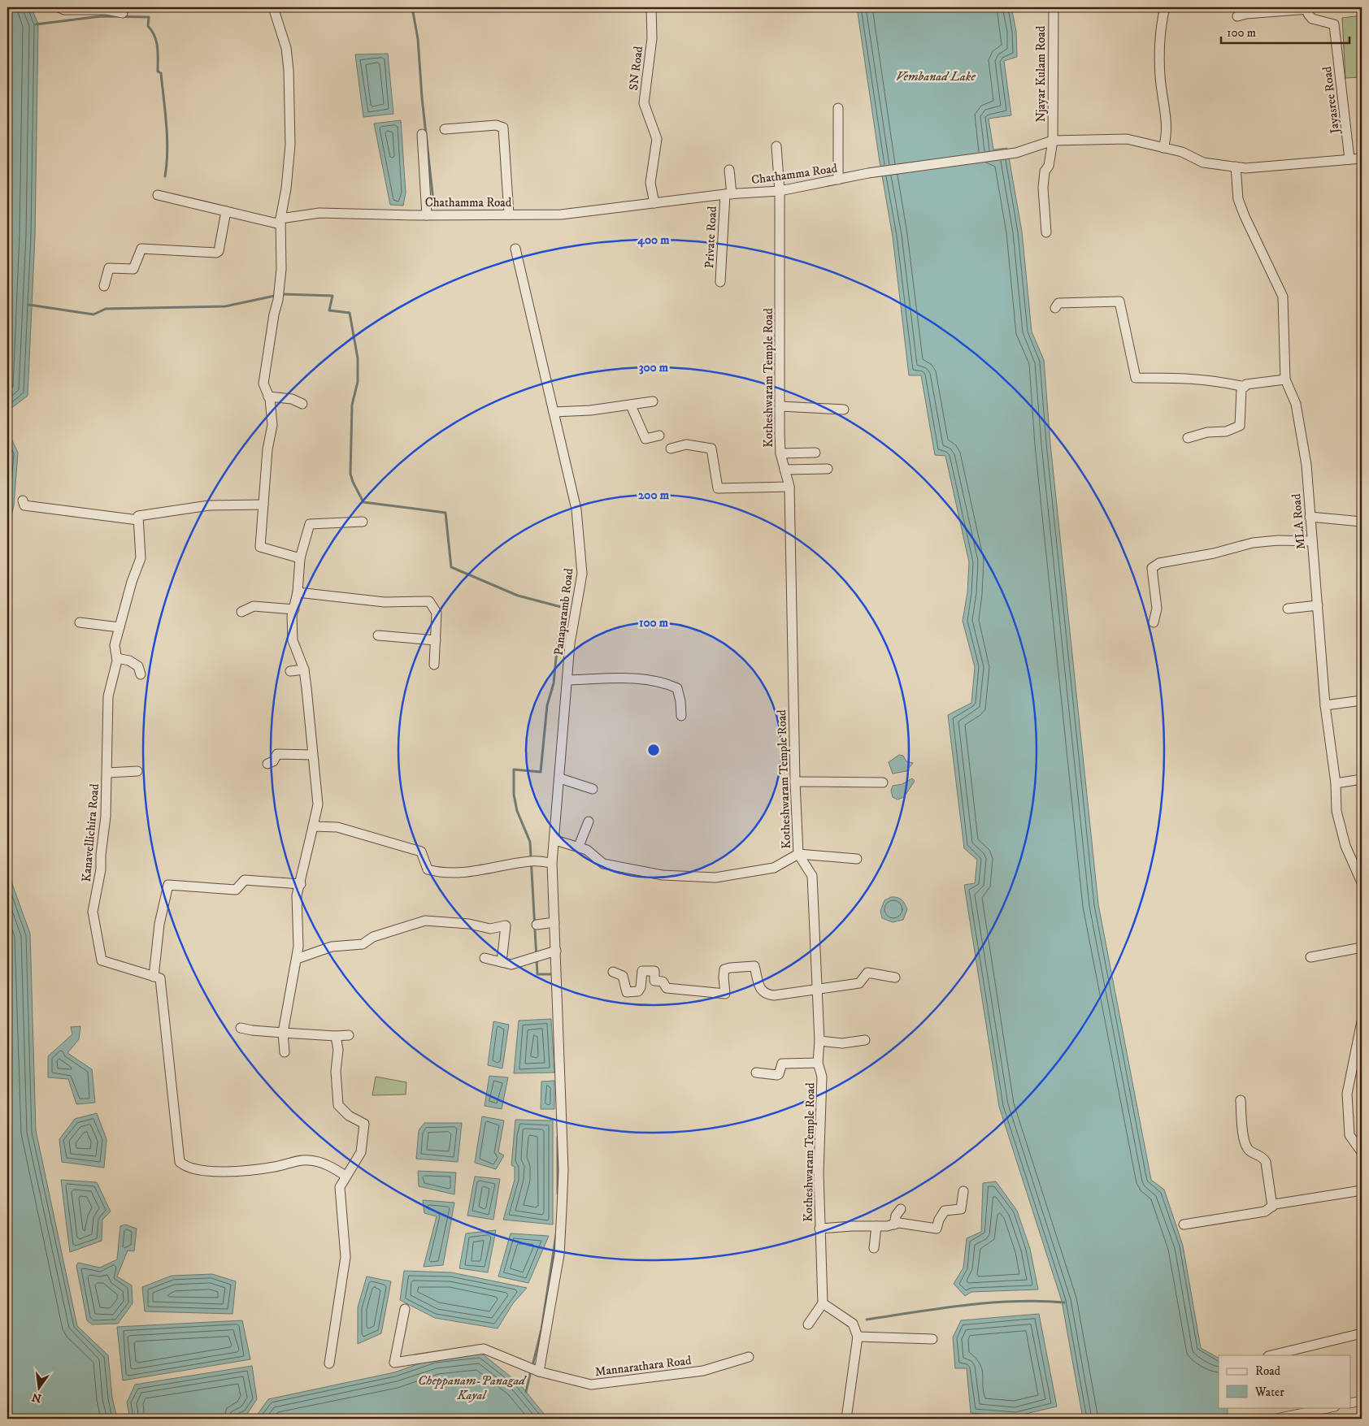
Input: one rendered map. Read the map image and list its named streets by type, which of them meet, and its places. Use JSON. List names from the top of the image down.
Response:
{
  "streets": {
    "street": [
      "SN Road",
      "Njayar Kulam Road",
      "Jayasree Road",
      "Chathamma Road",
      "Private Road",
      "Kotheshwaram Temple Road",
      "MLA Road",
      "Panaparamb Road",
      "Kanavellichira Road",
      "Mannarathara Road"
    ]
  },
  "crossings": [
    ["SN Road", "Chathamma Road"],
    ["Njayar Kulam Road", "Chathamma Road"],
    ["Jayasree Road", "Chathamma Road"],
    ["Chathamma Road", "Private Road"],
    ["Chathamma Road", "Kotheshwaram Temple Road"],
    ["Chathamma Road", "MLA Road"],
    ["Panaparamb Road", "Mannarathara Road"]
  ],
  "water": ["Vembanad Lake", "Cheppanam-Panagad Kayal"],
  "legend": ["Road", "Water"],
  "scale_bar": "100 m",
  "north": "bottom",
  "rings": [
    "400 m",
    "300 m",
    "200 m",
    "100 m"
  ]
}
